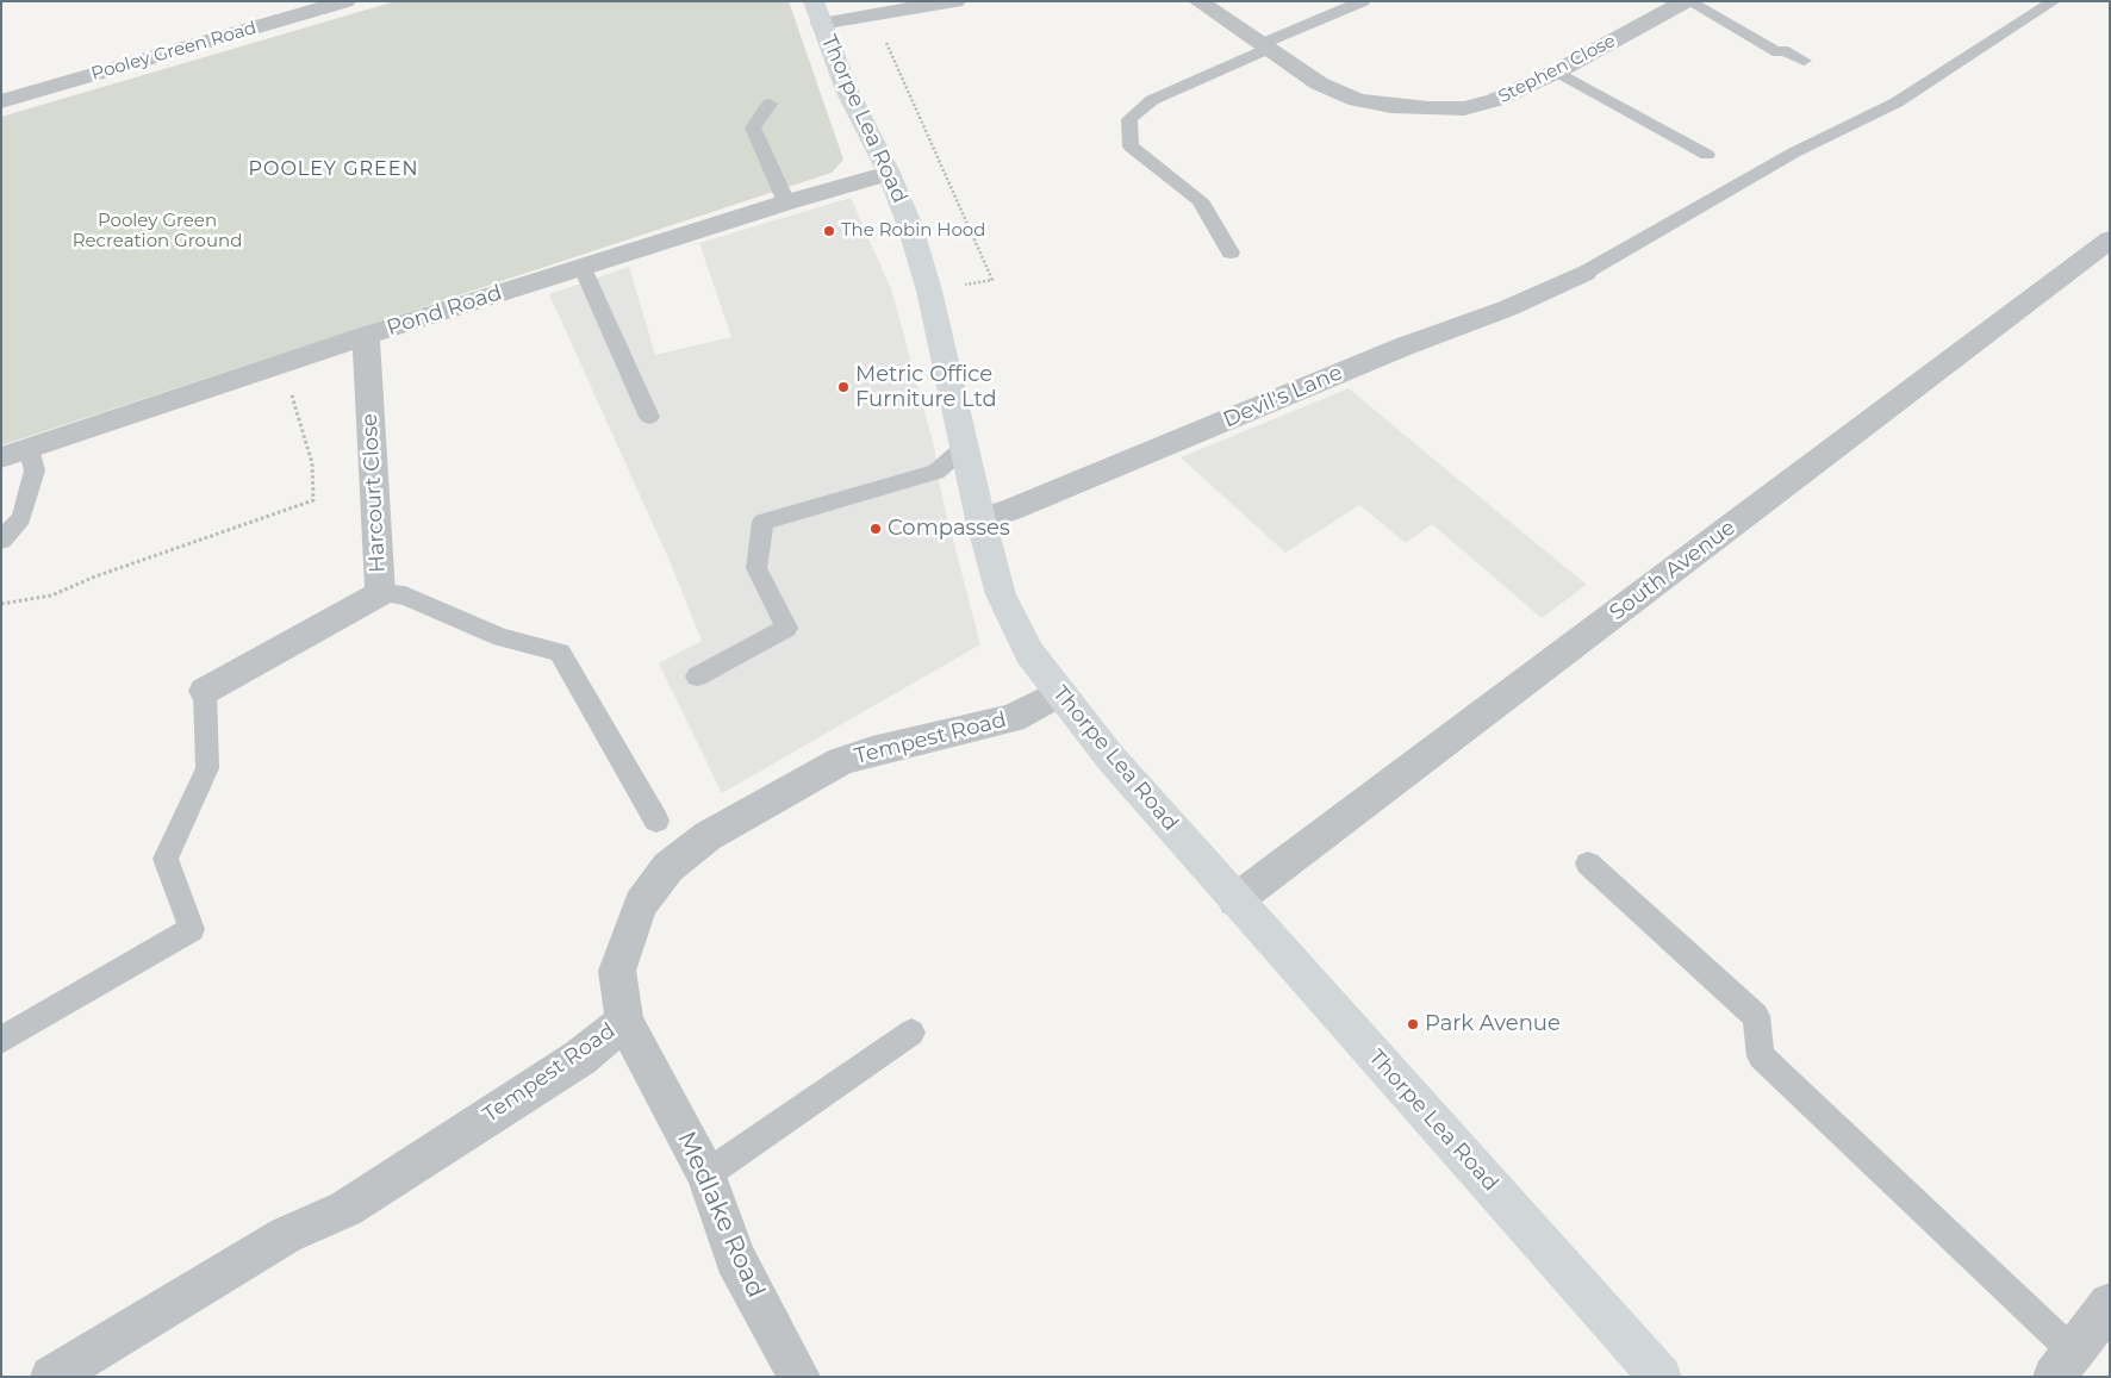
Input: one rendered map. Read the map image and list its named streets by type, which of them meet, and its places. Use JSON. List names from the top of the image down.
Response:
{
  "streets": {
    "main road": ["Thorpe Lea Road"],
    "street": [
      "Pooley Green Road",
      "Stephen Close",
      "Pond Road",
      "Devil's Lane",
      "Harcourt Close",
      "South Avenue",
      "Tempest Road",
      "Medlake Road"
    ]
  },
  "crossings": [
    ["Thorpe Lea Road", "Pond Road"],
    ["Thorpe Lea Road", "Devil's Lane"],
    ["Thorpe Lea Road", "South Avenue"],
    ["Thorpe Lea Road", "Tempest Road"],
    ["Pond Road", "Harcourt Close"],
    ["Tempest Road", "Medlake Road"]
  ],
  "districts": ["POOLEY GREEN"],
  "parks": ["Pooley Green Recreation Ground"],
  "places": [
    "The Robin Hood",
    "Metric Office Furniture Ltd",
    "Compasses",
    "Park Avenue"
  ]
}
